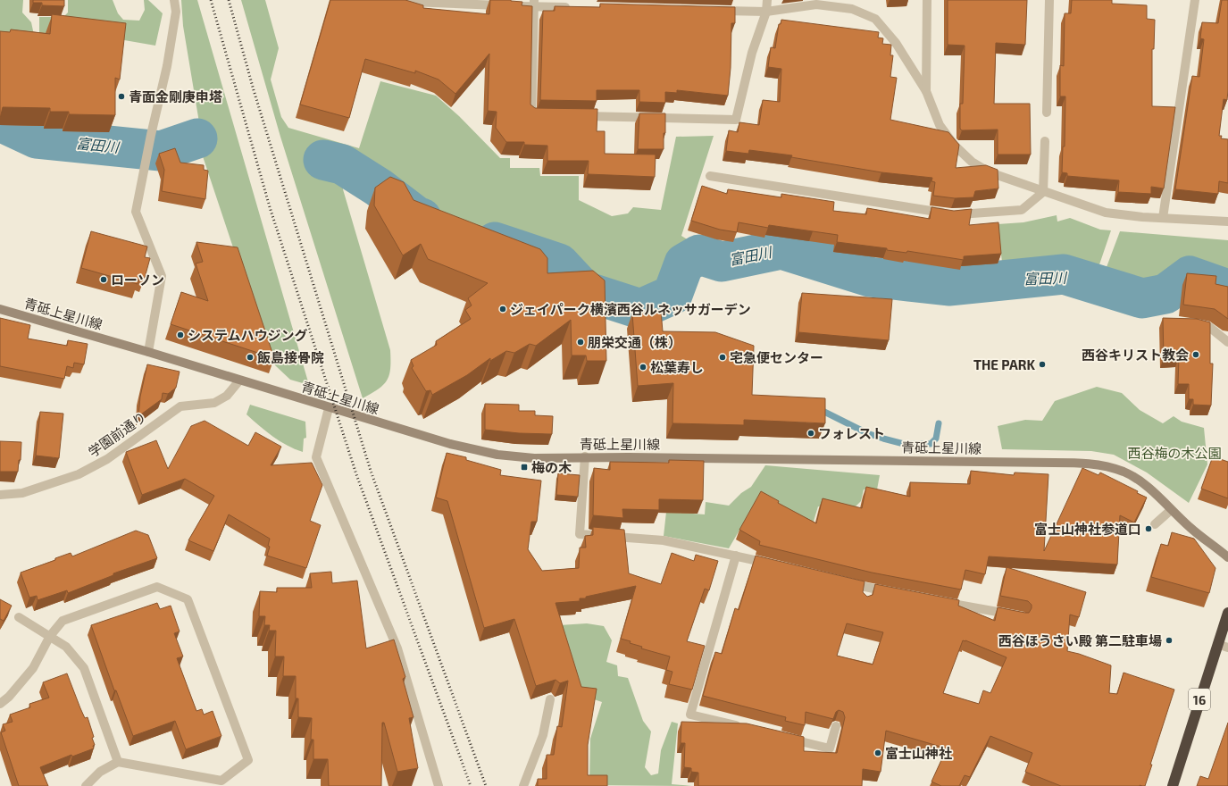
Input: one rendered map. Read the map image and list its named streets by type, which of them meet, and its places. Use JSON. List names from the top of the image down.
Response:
{
  "streets": {
    "highway": ["16"],
    "main road": ["青砥上星川線"],
    "street": ["学園前通り"]
  },
  "crossings": [
    ["青砥上星川線", "学園前通り"]
  ],
  "water": ["富田川"],
  "parks": ["西谷梅の木公園"],
  "places": {
    "other": [
      "青面金剛庚申塔",
      "ローソン",
      "ジェイパーク横濱西谷ルネッサガーデン",
      "システムハウジング",
      "朋栄交通（株）",
      "西谷キリスト教会",
      "飯島接骨院",
      "宅急便センター",
      "THE PARK",
      "松葉寿し",
      "フォレスト",
      "富士山神社参道口",
      "西谷ほうさい殿 第二駐車場",
      "富士山神社"
    ],
    "transit": ["梅の木"]
  }
}
